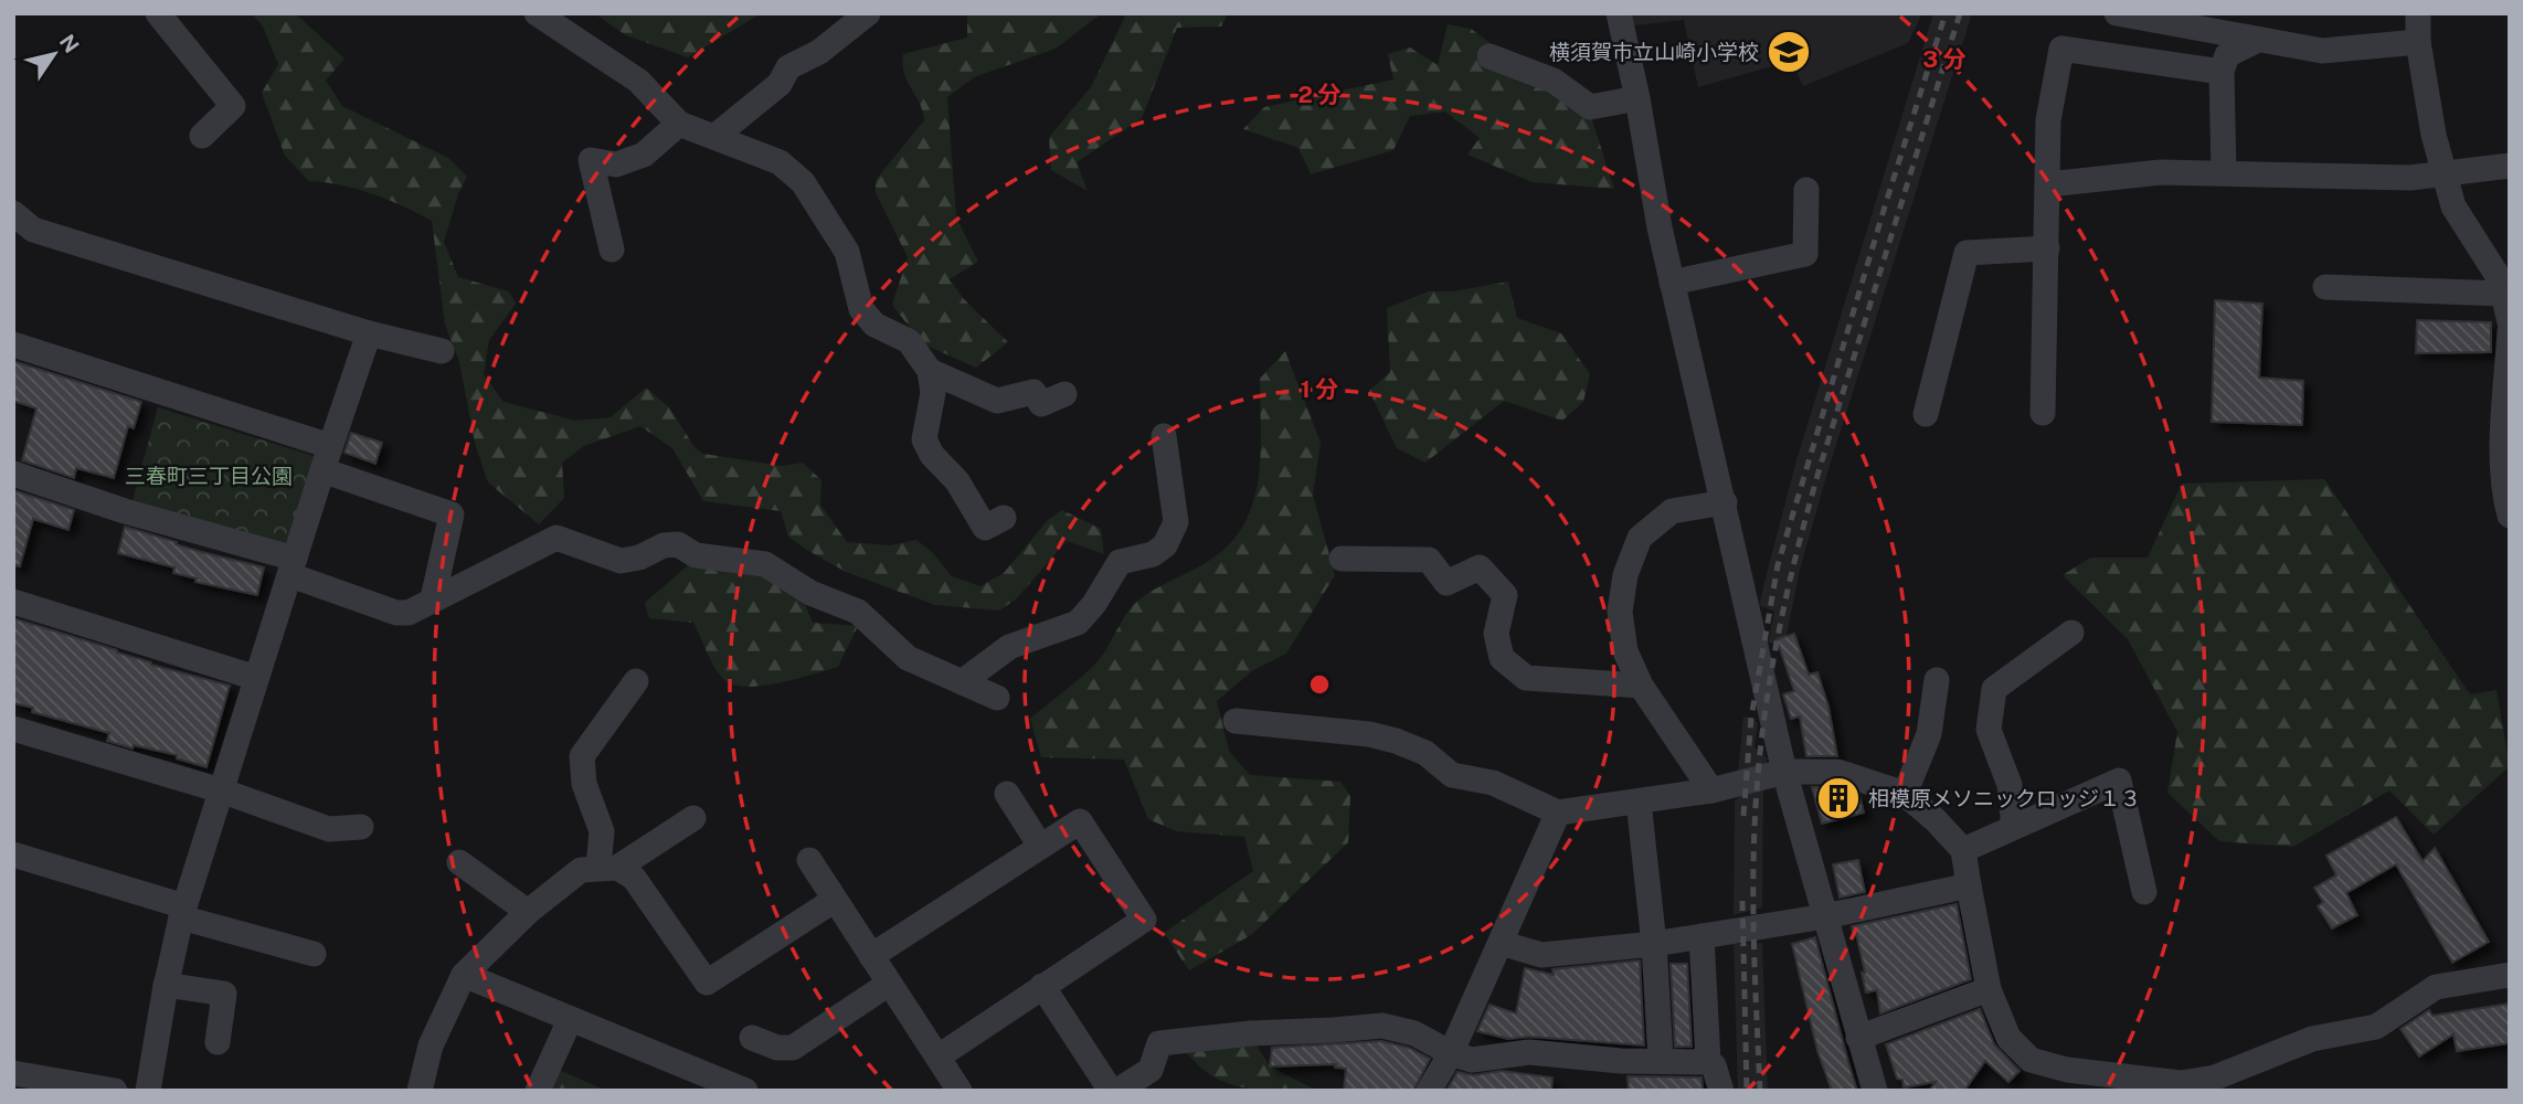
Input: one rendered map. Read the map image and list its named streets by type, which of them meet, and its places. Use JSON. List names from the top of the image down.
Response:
{
  "parks": ["三春町三丁目公園"],
  "places": {
    "school or university": ["横須賀市立山崎小学校"],
    "building": ["相模原メソニックロッジ１３"]
  },
  "north": "top right",
  "rings": ["3 分", "2 分", "1 分"]
}
